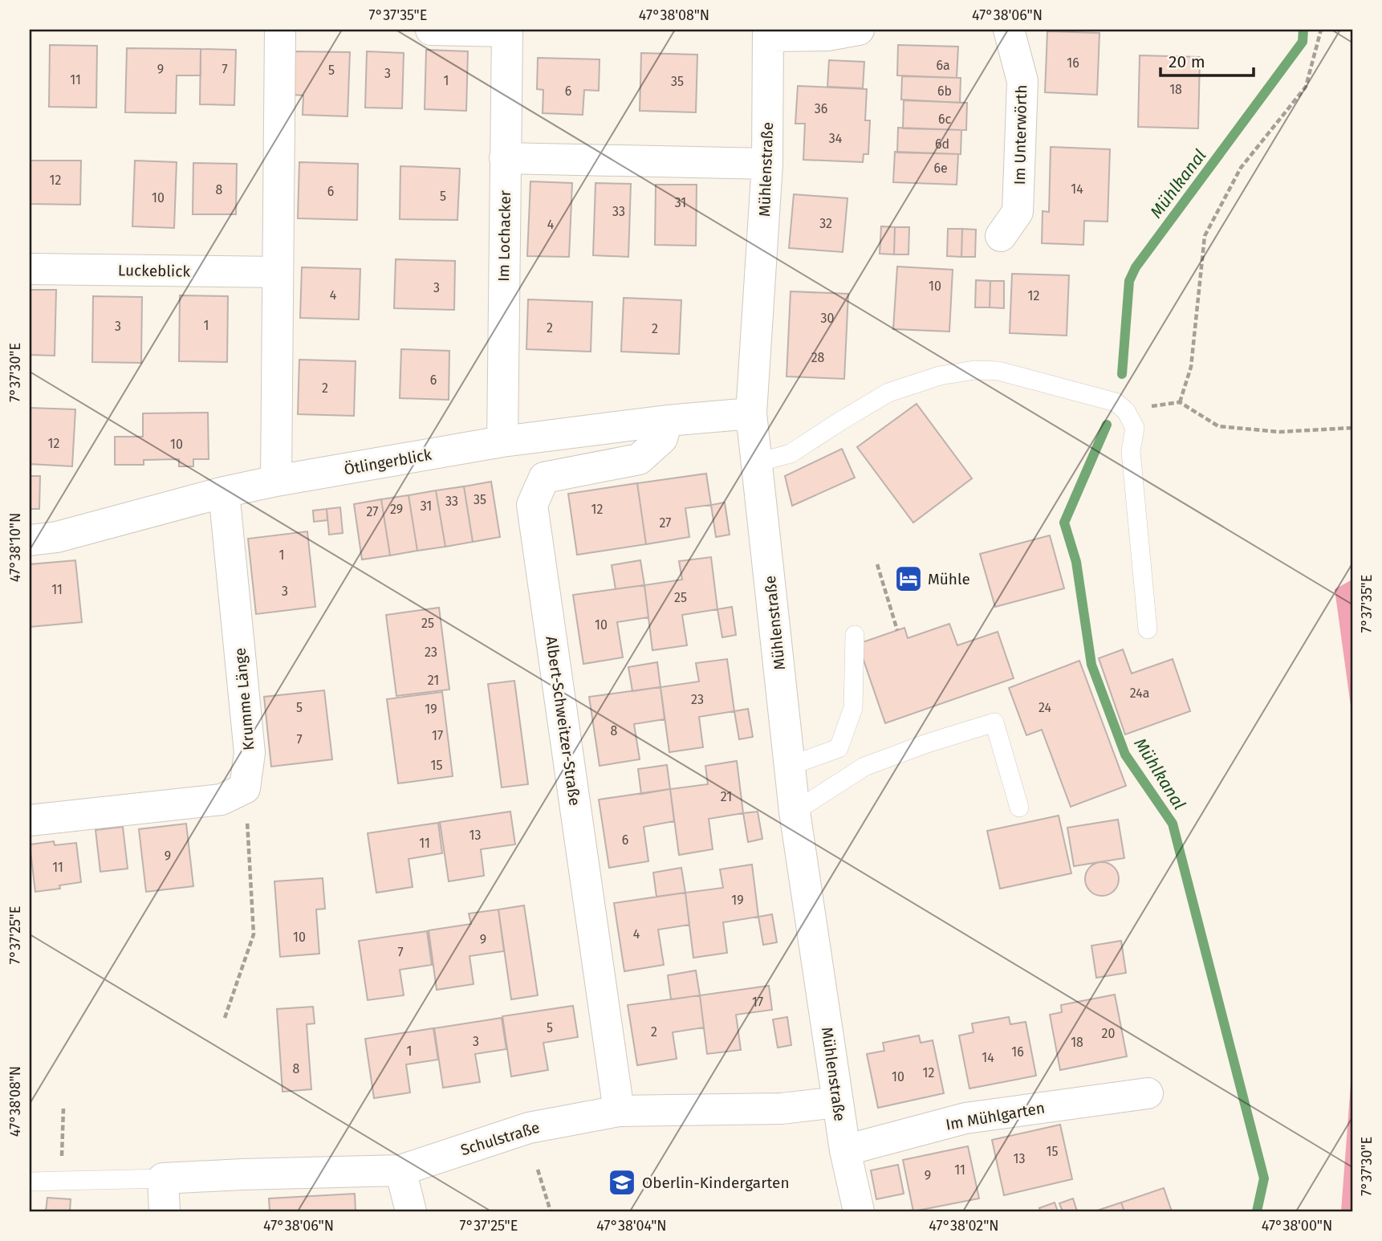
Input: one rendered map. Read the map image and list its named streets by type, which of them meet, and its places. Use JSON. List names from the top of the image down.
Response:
{
  "streets": {
    "street": [
      "Im Unterwörth",
      "Mühlenstraße",
      "Im Lochacker",
      "Luckeblick",
      "Ötlingerblick",
      "Krumme Länge",
      "Albert-Schweitzer-Straße",
      "Im Mühlgarten",
      "Schulstraße"
    ]
  },
  "crossings": [
    ["Mühlenstraße", "Ötlingerblick"],
    ["Mühlenstraße", "Im Mühlgarten"],
    ["Mühlenstraße", "Schulstraße"],
    ["Im Lochacker", "Ötlingerblick"],
    ["Ötlingerblick", "Krumme Länge"],
    ["Ötlingerblick", "Albert-Schweitzer-Straße"],
    ["Albert-Schweitzer-Straße", "Schulstraße"]
  ],
  "water": ["Mühlkanal"],
  "places": {
    "hotel": ["Mühle"],
    "school or university": ["Oberlin-Kindergarten"]
  },
  "house_numbers": [
    "16",
    "6a",
    "9",
    "7",
    "5",
    "3",
    "11",
    "1",
    "35",
    "18",
    "6",
    "6b",
    "36",
    "6c",
    "34",
    "6d",
    "6e",
    "12",
    "14",
    "8",
    "6",
    "5",
    "10",
    "31",
    "33",
    "32",
    "4",
    "10",
    "3",
    "4",
    "12",
    "30",
    "1",
    "3",
    "2",
    "2",
    "28",
    "6",
    "2",
    "12",
    "10",
    "35",
    "33",
    "31",
    "29",
    "12",
    "27",
    "27",
    "1",
    "11",
    "3",
    "25",
    "25",
    "10",
    "23",
    "21",
    "24a",
    "23",
    "5",
    "24",
    "19",
    "8",
    "17",
    "7",
    "15",
    "21",
    "13",
    "6",
    "11",
    "9",
    "11",
    "19",
    "4",
    "10",
    "9",
    "7",
    "17",
    "5",
    "2",
    "20",
    "3",
    "18",
    "1",
    "16",
    "14",
    "8",
    "12",
    "10",
    "15",
    "13",
    "11",
    "9"
  ],
  "scale_bar": "20 m",
  "coordinates": [
    "7°37'35\"E",
    "47°38'08\"N",
    "47°38'06\"N",
    "7°37'30\"E",
    "47°38'10\"N",
    "7°37'25\"E",
    "47°38'04\"N",
    "47°38'02\"N",
    "47°38'00\"N"
  ]
}
